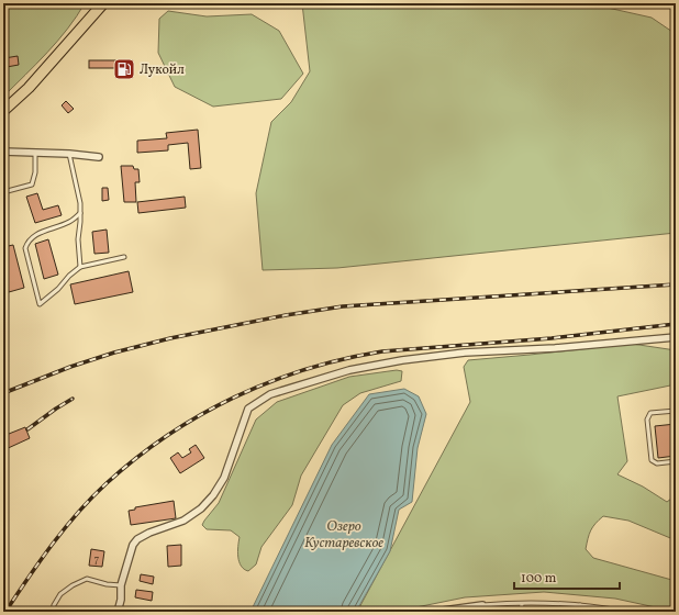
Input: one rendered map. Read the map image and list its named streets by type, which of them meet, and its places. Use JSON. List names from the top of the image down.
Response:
{
  "water": ["Озеро Кустаревское"],
  "places": {
    "fuel station": ["Лукойл"]
  },
  "house_numbers": ["7"],
  "scale_bar": "100 m"
}
